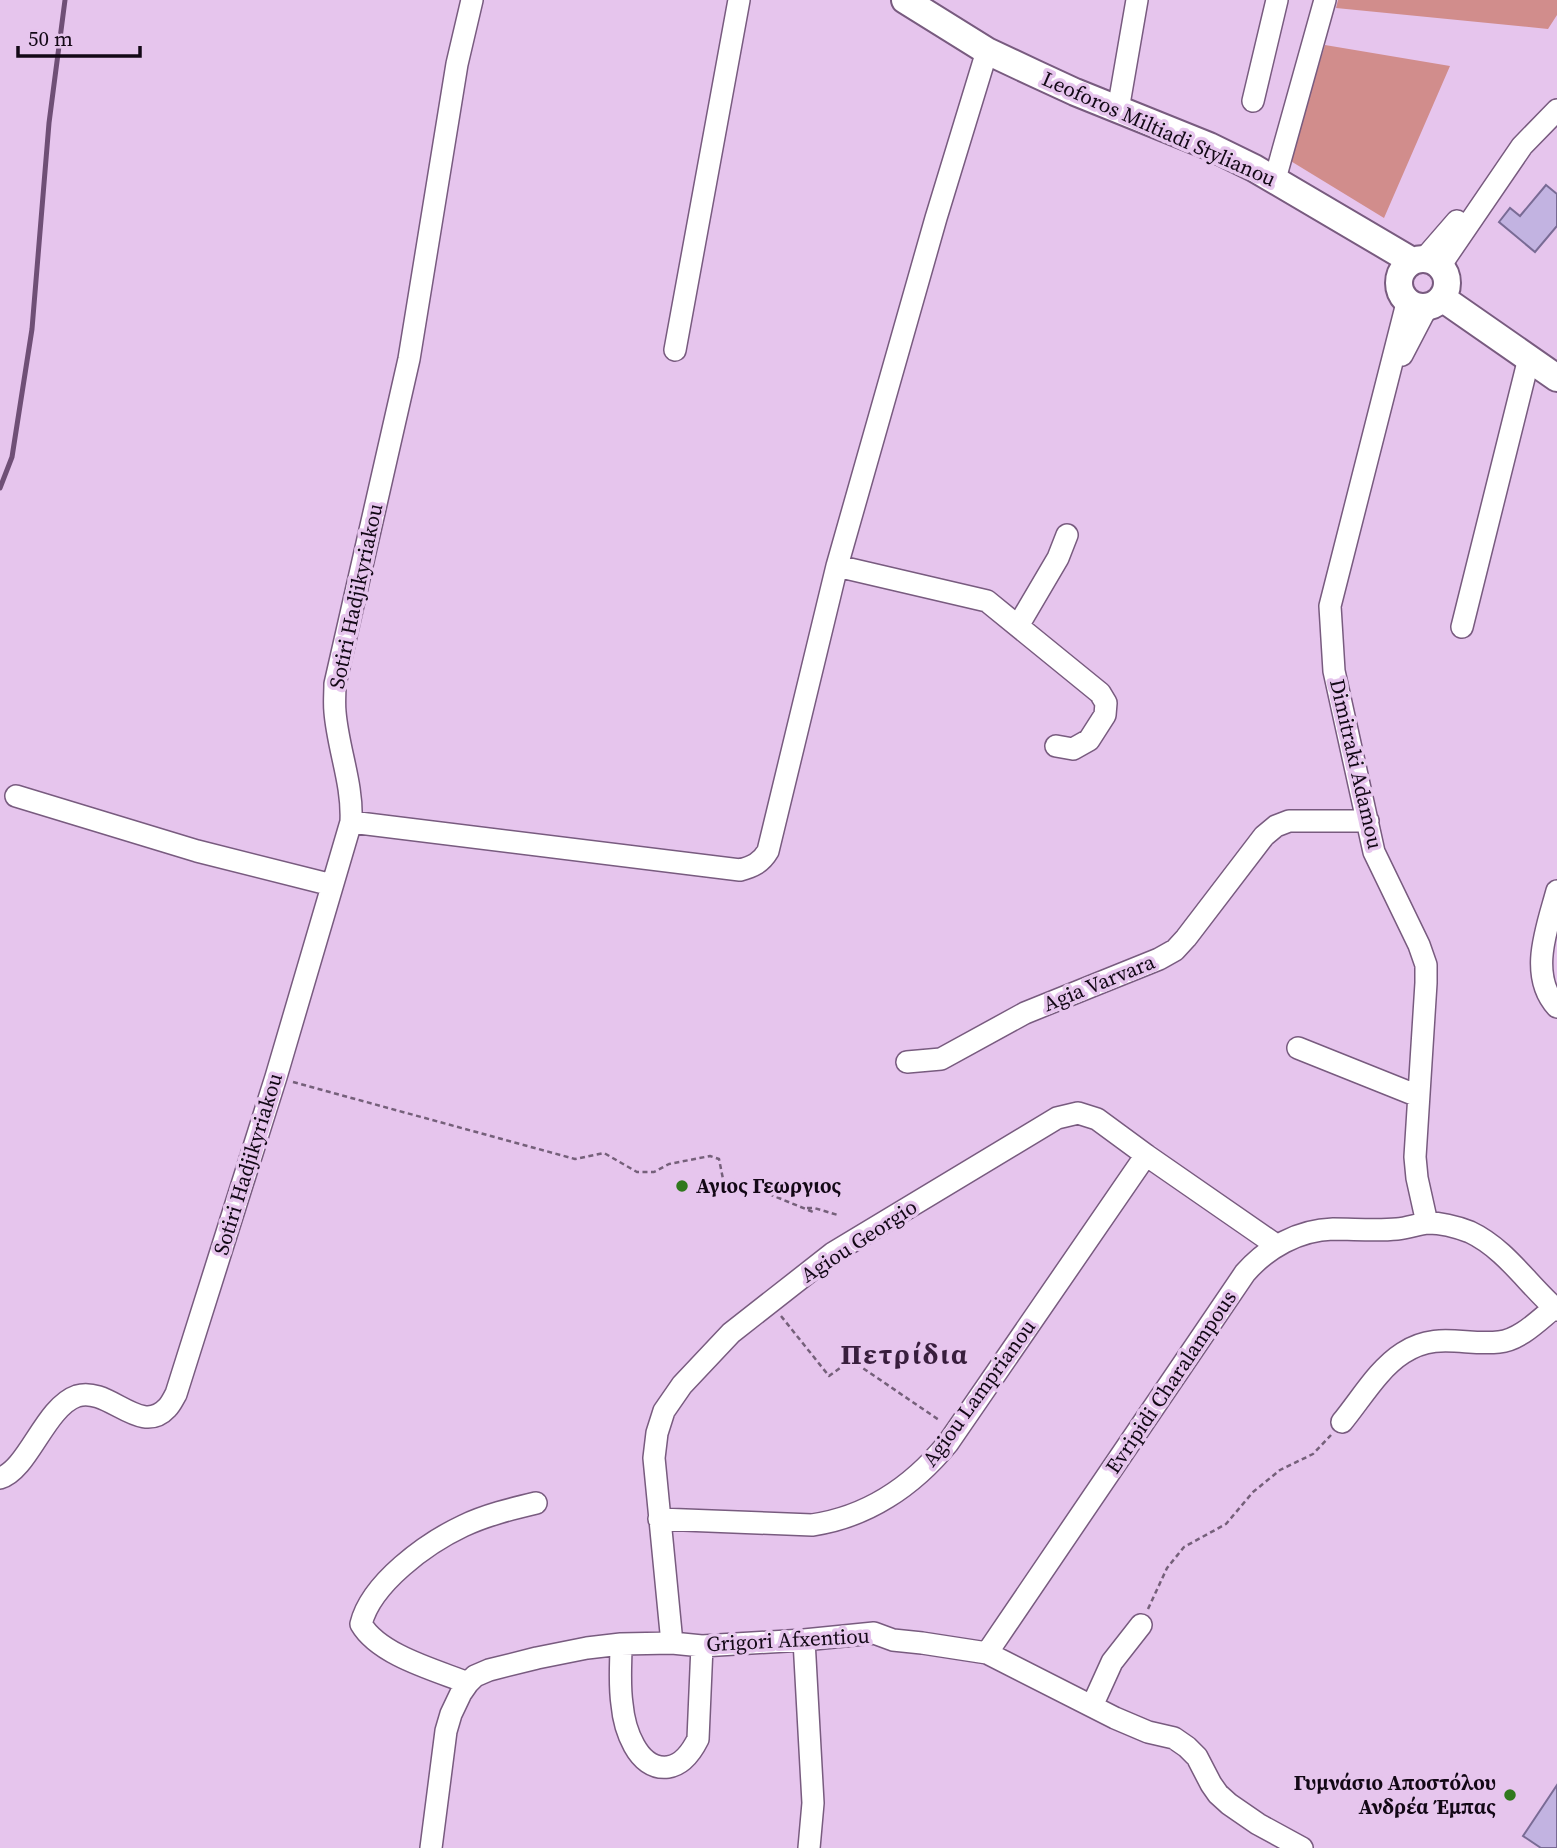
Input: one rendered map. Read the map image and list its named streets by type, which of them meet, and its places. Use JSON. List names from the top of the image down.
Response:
{
  "streets": {
    "main road": ["Leoforos Miltiadi Stylianou"],
    "street": [
      "Sotiri Hadjikyriakou",
      "Dimitraki Adamou",
      "Agia Varvara",
      "Agiou Georgio",
      "Evripidi Charalampous",
      "Agiou Lamprianou",
      "Grigori Afxentiou"
    ]
  },
  "crossings": [
    ["Leoforos Miltiadi Stylianou", "Dimitraki Adamou"],
    ["Dimitraki Adamou", "Agia Varvara"],
    ["Dimitraki Adamou", "Evripidi Charalampous"],
    ["Agiou Georgio", "Evripidi Charalampous"],
    ["Agiou Georgio", "Agiou Lamprianou"],
    ["Agiou Georgio", "Grigori Afxentiou"],
    ["Evripidi Charalampous", "Grigori Afxentiou"]
  ],
  "districts": ["Πετρίδια"],
  "places": ["Αγιος Γεωργιος", "Γυμνάσιο Αποστόλου Ανδρέα Έμπας"],
  "scale_bar": "50 m"
}
